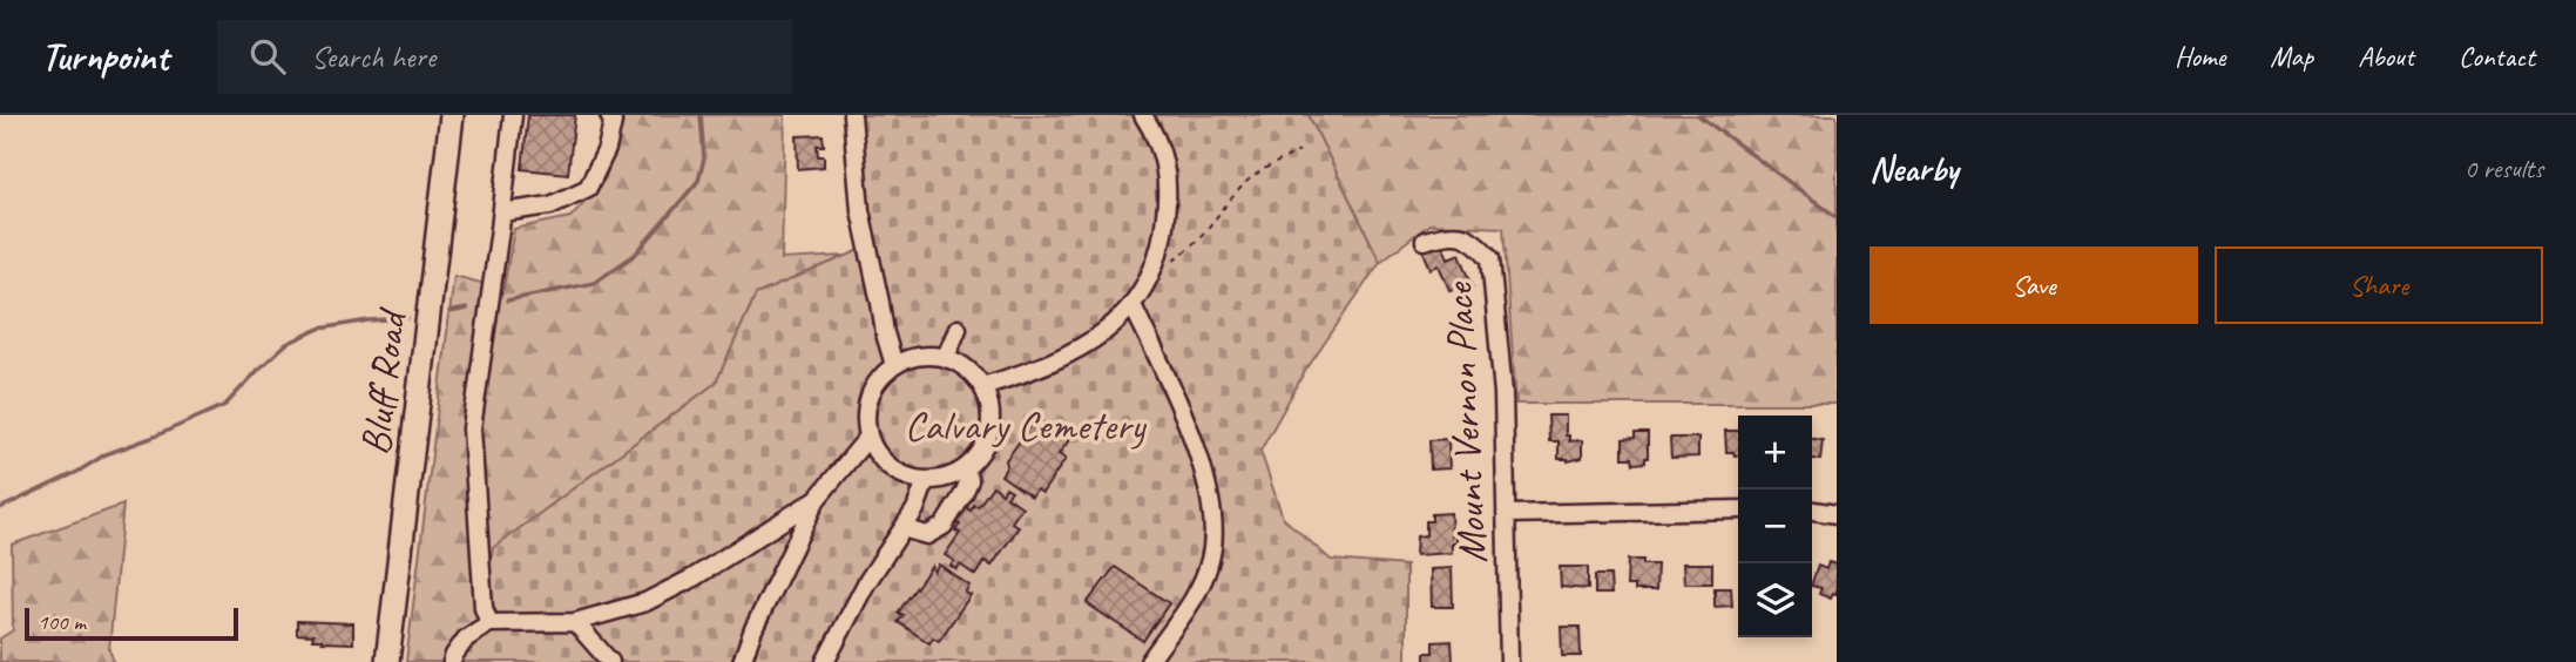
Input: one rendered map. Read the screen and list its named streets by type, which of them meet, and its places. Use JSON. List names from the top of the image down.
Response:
{
  "streets": {
    "main road": ["Bluff Road"],
    "street": ["Mount Vernon Place"]
  },
  "parks": ["Calvary Cemetery"],
  "scale_bar": "100 m",
  "page": {
    "header": "Turnpoint",
    "search": "Search here",
    "nav": [
      "Home",
      "Map",
      "About",
      "Contact"
    ],
    "heading": ["Nearby", "0 results"],
    "buttons": ["Save", "Share"],
    "map_buttons": ["+", "−"],
    "scale": "100 m"
  }
}
